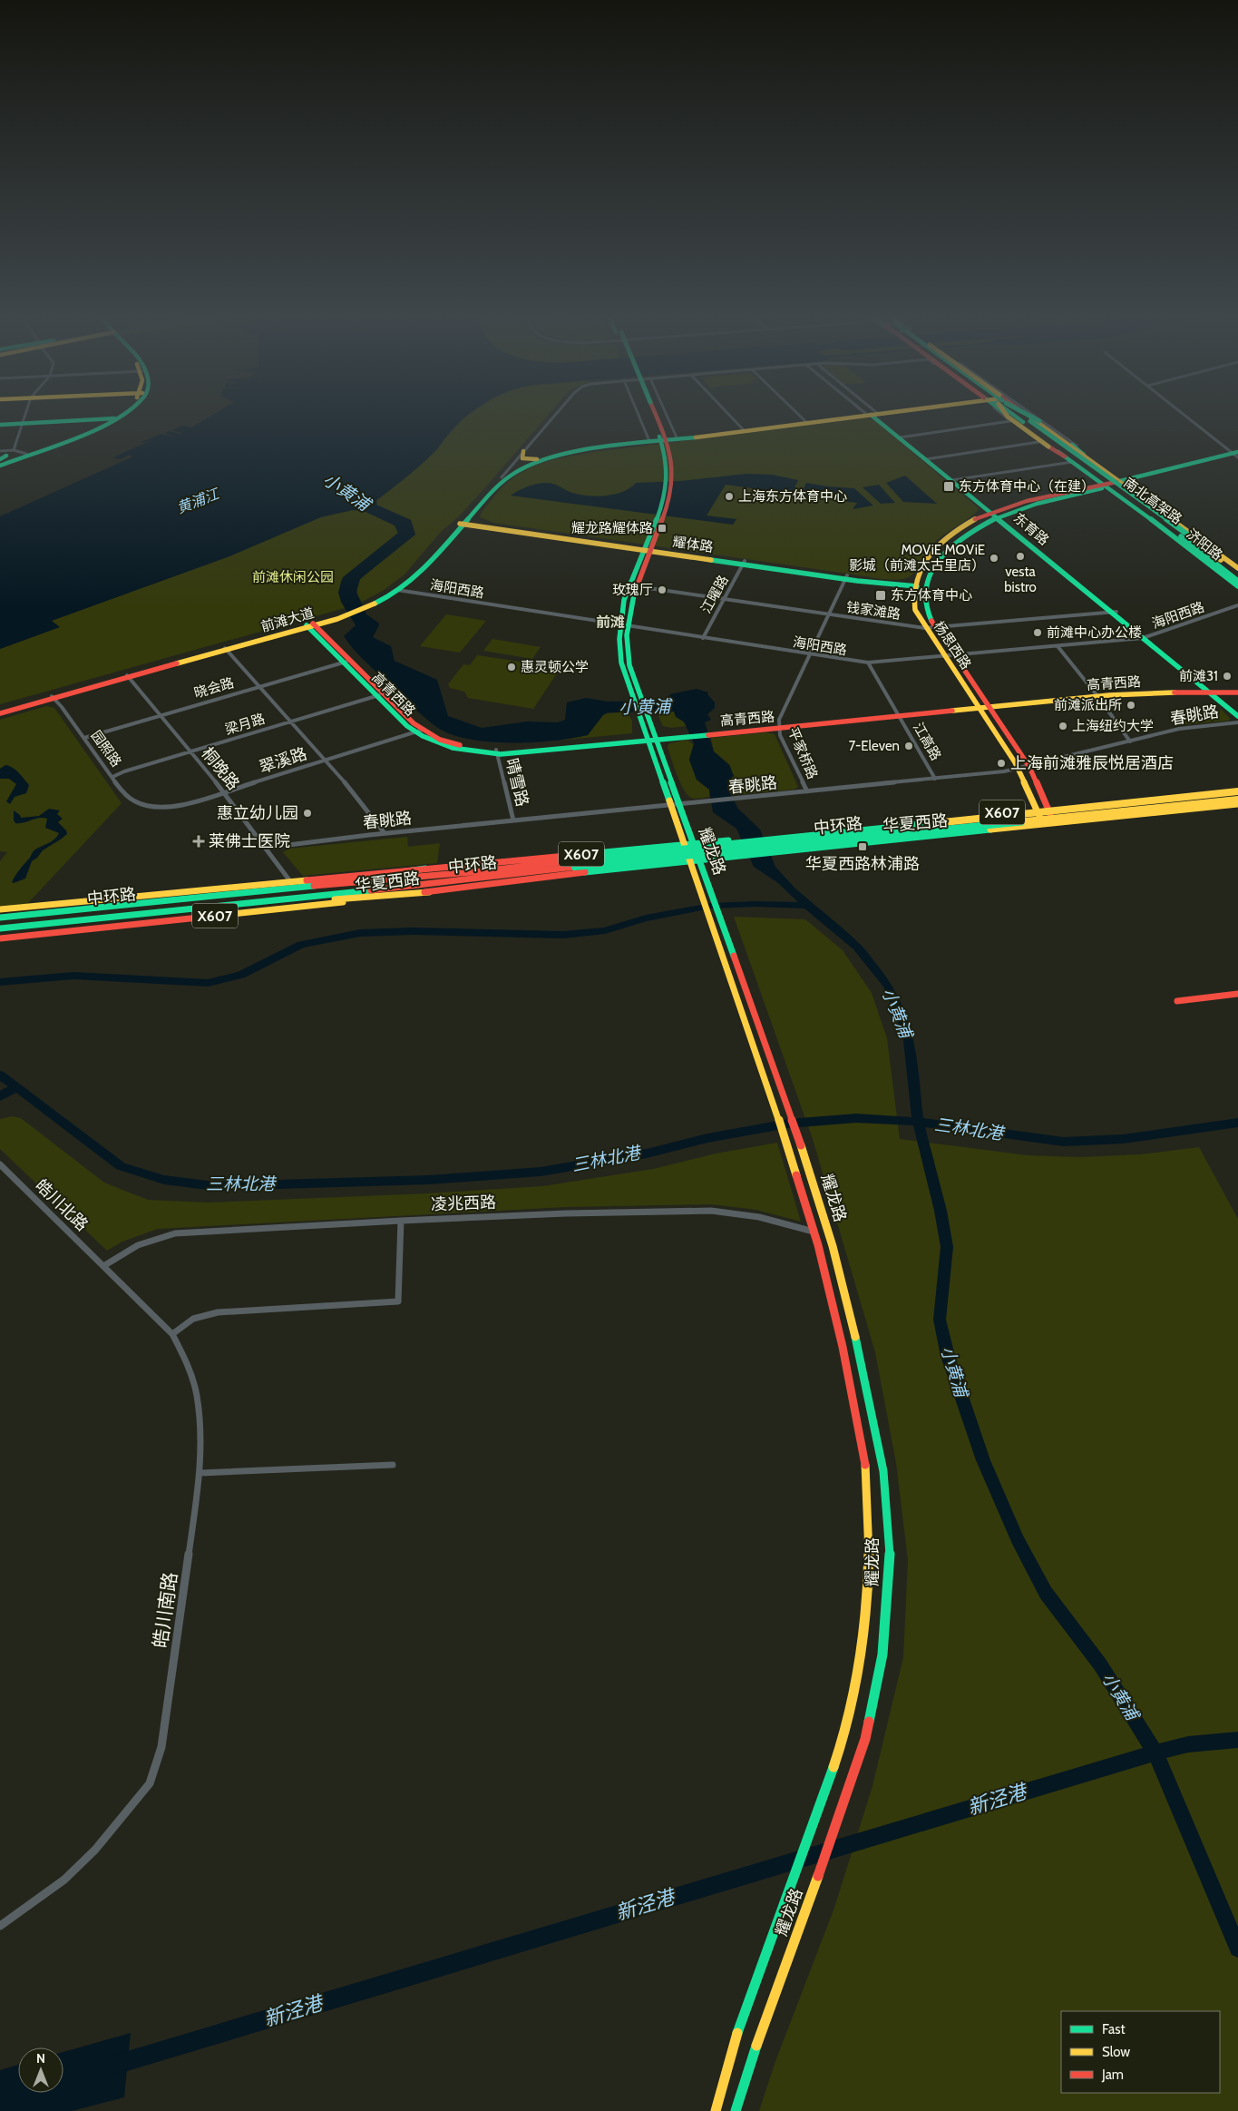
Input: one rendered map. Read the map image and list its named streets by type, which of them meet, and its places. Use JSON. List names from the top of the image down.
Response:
{
  "streets": {
    "main road": [
      "南北高架路",
      "东育路",
      "耀体路",
      "济阳路",
      "前滩大道",
      "杨思西路",
      "高青西路",
      "X607",
      "华夏西路",
      "中环路",
      "耀龙路",
      "凌兆西路"
    ],
    "street": [
      "海阳西路",
      "江曜路",
      "钱家滩路",
      "晓会路",
      "春眺路",
      "梁月路",
      "江高路",
      "园照路",
      "平家桥路",
      "翠溪路",
      "桐晚路",
      "晴雪路",
      "皓川北路",
      "皓川南路"
    ]
  },
  "crossings": [
    ["东育路", "海阳西路"],
    ["东育路", "钱家滩路"],
    ["东育路", "高青西路"],
    ["耀体路", "江曜路"],
    ["耀体路", "前滩大道"],
    ["耀体路", "杨思西路"],
    ["耀体路", "平家桥路"],
    ["耀体路", "耀龙路"],
    ["海阳西路", "江曜路"],
    ["海阳西路", "前滩大道"],
    ["海阳西路", "杨思西路"],
    ["海阳西路", "江高路"],
    ["海阳西路", "平家桥路"],
    ["海阳西路", "耀龙路"],
    ["江曜路", "钱家滩路"],
    ["钱家滩路", "杨思西路"],
    ["钱家滩路", "平家桥路"],
    ["钱家滩路", "耀龙路"],
    ["前滩大道", "高青西路"],
    ["前滩大道", "园照路"],
    ["前滩大道", "桐晚路"],
    ["前滩大道", "耀龙路"],
    ["杨思西路", "高青西路"],
    ["杨思西路", "春眺路"],
    ["杨思西路", "华夏西路"],
    ["高青西路", "晓会路"],
    ["高青西路", "梁月路"],
    ["高青西路", "江高路"],
    ["高青西路", "平家桥路"],
    ["高青西路", "翠溪路"],
    ["高青西路", "晴雪路"],
    ["高青西路", "耀龙路"],
    ["晓会路", "园照路"],
    ["晓会路", "桐晚路"],
    ["春眺路", "江高路"],
    ["春眺路", "平家桥路"],
    ["春眺路", "桐晚路"],
    ["春眺路", "晴雪路"],
    ["春眺路", "耀龙路"],
    ["梁月路", "园照路"],
    ["梁月路", "桐晚路"],
    ["园照路", "翠溪路"],
    ["翠溪路", "桐晚路"],
    ["桐晚路", "华夏西路"],
    ["华夏西路", "中环路"],
    ["华夏西路", "耀龙路"],
    ["耀龙路", "凌兆西路"],
    ["凌兆西路", "皓川北路"],
    ["凌兆西路", "皓川南路"],
    ["皓川北路", "皓川南路"]
  ],
  "districts": ["前滩"],
  "water": [
    "小黄浦",
    "黄浦江",
    "三林北港",
    "新泾港"
  ],
  "parks": ["前滩休闲公园"],
  "places": {
    "transit": [
      "东方体育中心（在建）",
      "耀龙路耀体路",
      "东方体育中心",
      "华夏西路林浦路"
    ],
    "other": [
      "上海东方体育中心",
      "vesta bistro",
      "MOViE MOViE 影城（前滩太古里店）",
      "玫瑰厅",
      "前滩中心办公楼",
      "惠灵顿公学",
      "前滩31",
      "前滩派出所",
      "上海纽约大学",
      "7-Eleven",
      "上海前滩雅辰悦居酒店",
      "惠立幼儿园"
    ],
    "health": ["莱佛士医院"]
  },
  "legend": ["Fast", "Slow", "Jam"],
  "north": "top"
}
